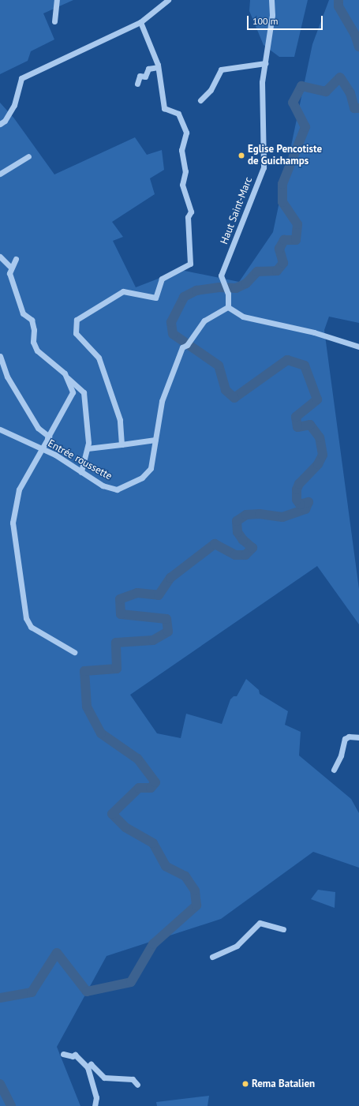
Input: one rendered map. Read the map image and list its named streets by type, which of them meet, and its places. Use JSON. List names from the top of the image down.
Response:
{
  "streets": {
    "street": ["Haut Saint-Marc", "Entrée roussette"]
  },
  "crossings": [
    ["Haut Saint-Marc", "Entrée roussette"]
  ],
  "places": ["Eglise Pencotiste de Guichamps", "Rema Batalien"],
  "scale_bar": "100 m"
}
